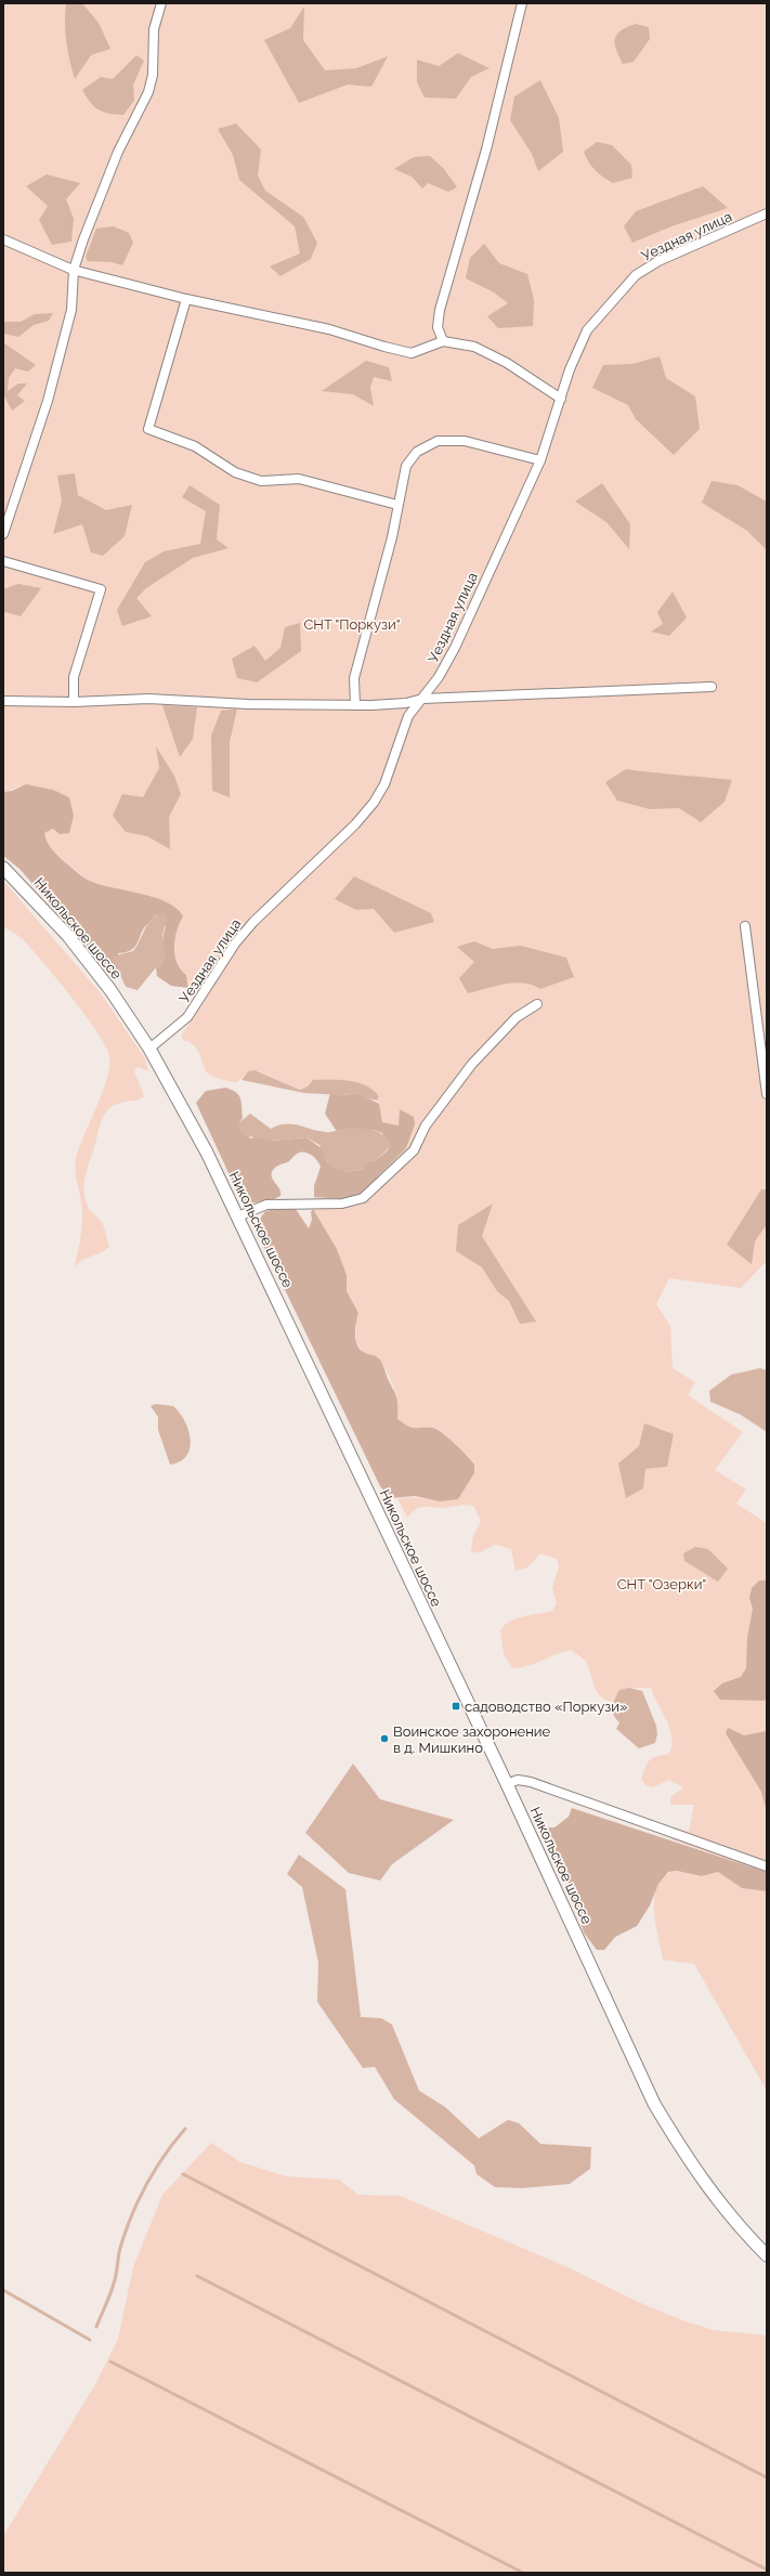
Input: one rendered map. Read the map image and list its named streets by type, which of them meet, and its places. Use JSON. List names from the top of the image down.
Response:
{
  "streets": {
    "main road": ["Никольское шоссе"],
    "street": ["Уездная улица"]
  },
  "crossings": [
    ["Уездная улица", "Никольское шоссе"]
  ],
  "parks": ["СНТ \"Поркузи\"", "СНТ \"Озерки\""],
  "places": {
    "transit": ["садоводство «Поркузи»"],
    "other": ["Воинское захоронение в д. Мишкино"]
  }
}
